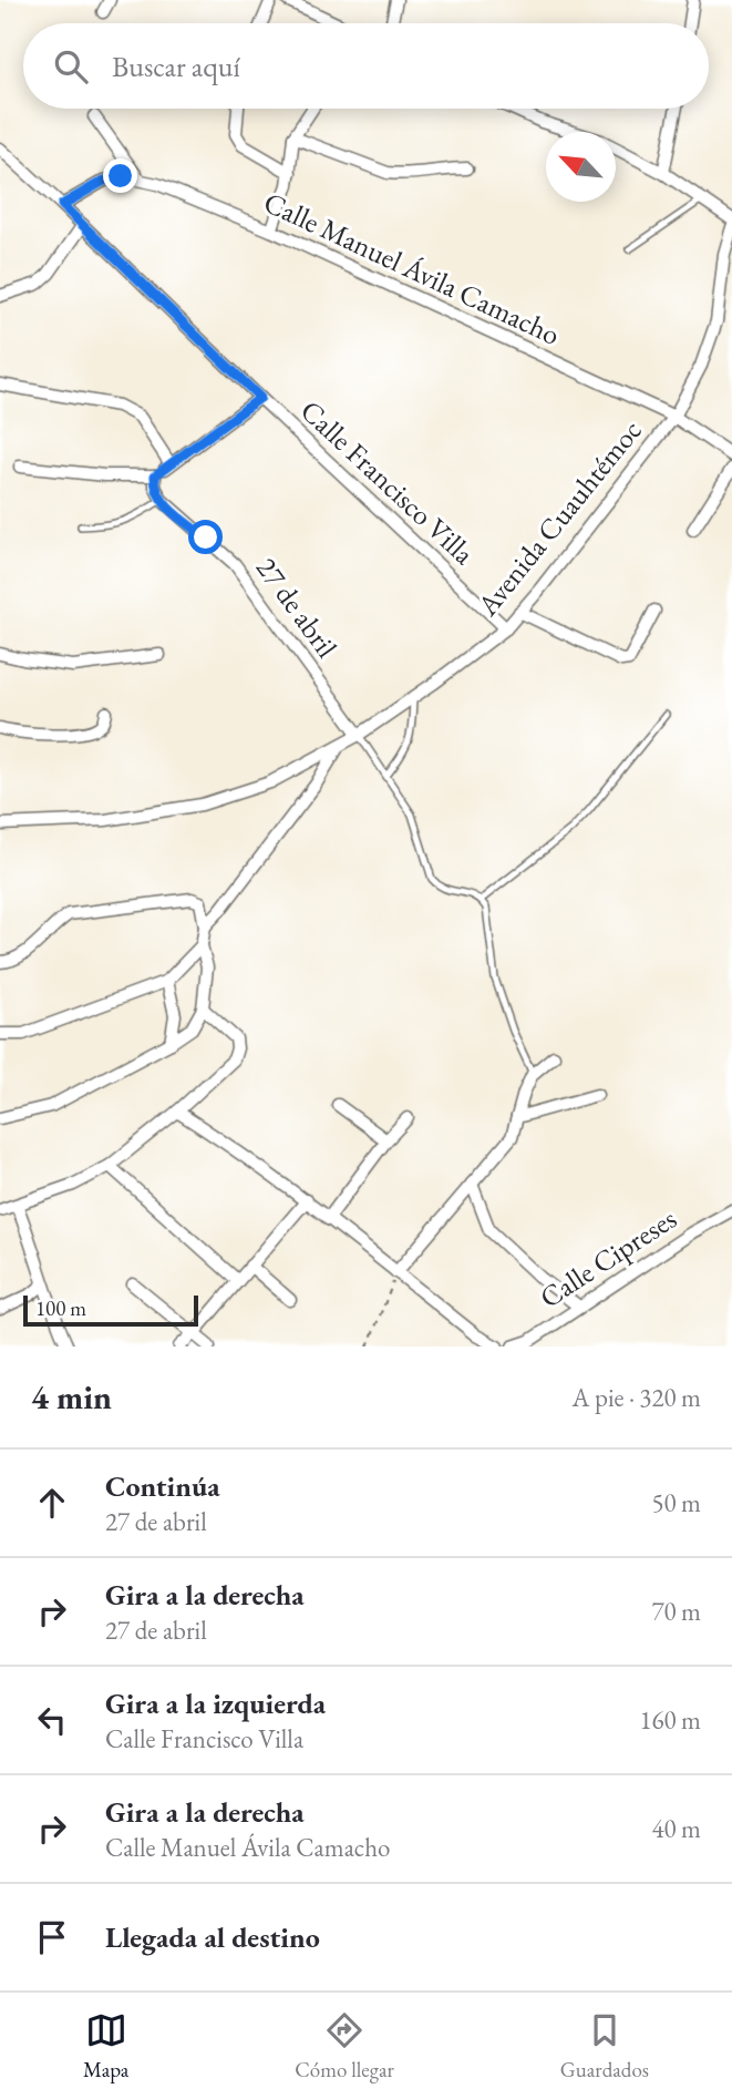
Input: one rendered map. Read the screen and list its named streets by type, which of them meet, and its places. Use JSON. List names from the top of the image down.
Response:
{
  "streets": {
    "street": [
      "Calle Manuel Ávila Camacho",
      "Calle Francisco Villa",
      "Avenida Cuauhtémoc",
      "27 de abril",
      "Calle Cipreses"
    ]
  },
  "crossings": [
    ["Calle Manuel Ávila Camacho", "Calle Francisco Villa"],
    ["Calle Manuel Ávila Camacho", "Avenida Cuauhtémoc"],
    ["Calle Francisco Villa", "Avenida Cuauhtémoc"],
    ["Avenida Cuauhtémoc", "27 de abril"]
  ],
  "scale_bar": "100 m",
  "north": "top left",
  "page": {
    "search": "Buscar aquí",
    "scale": "100 m",
    "heading": ["4 min", "A pie · 320 m"],
    "list": [
      ["Continúa", "27 de abril", "50 m"],
      ["Gira a la derecha", "27 de abril", "70 m"],
      ["Gira a la izquierda", "Calle Francisco Villa", "160 m"],
      ["Gira a la derecha", "Calle Manuel Ávila Camacho", "40 m"],
      "Llegada al destino"
    ],
    "nav": ["Mapa", "Cómo llegar", "Guardados"]
  }
}
